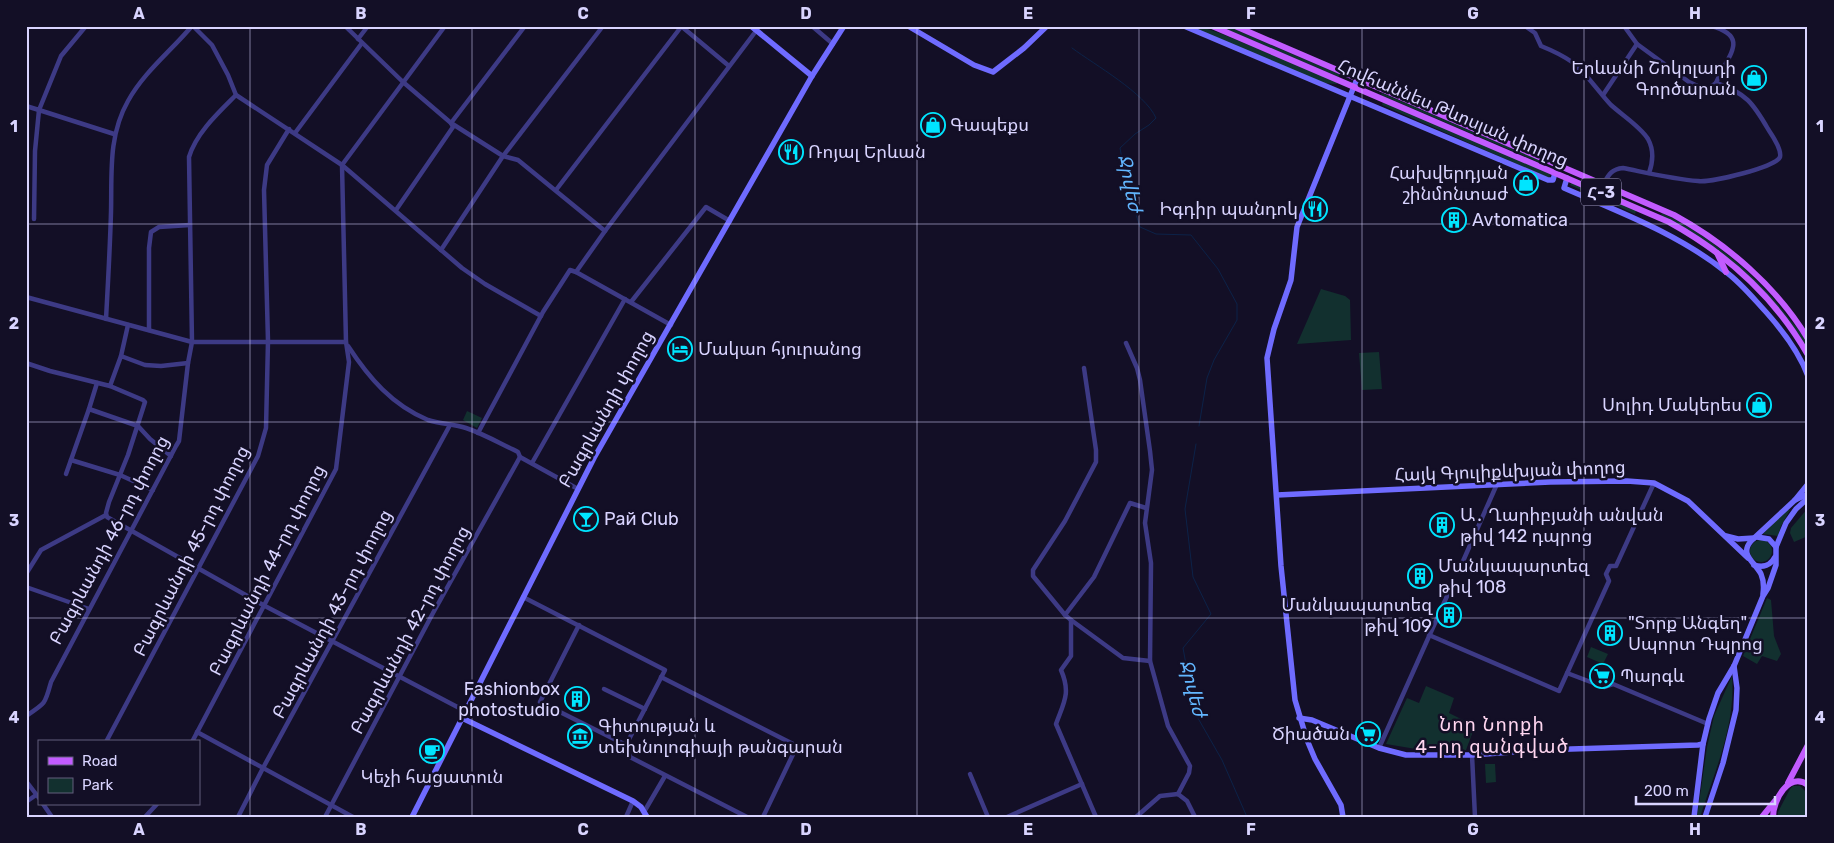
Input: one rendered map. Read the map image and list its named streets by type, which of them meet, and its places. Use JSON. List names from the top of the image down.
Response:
{
  "streets": {
    "main road": ["Հովհաննես Թևոսյան փողոց", "Հ-3"],
    "street": [
      "Բագրևանդի փողոց",
      "Հայկ Գյուլիքևխյան փողոց",
      "Բագրևանդի 46-րդ փողոց",
      "Բագրևանդի 45-րդ փողոց",
      "Բագրևանդի 44-րդ փողոց",
      "Բագրևանդի 43-րդ փողոց",
      "Բագրևանդի 42-րդ փողոց"
    ]
  },
  "districts": ["Նոր Նորքի 4-րդ զանգված"],
  "water": ["Ջրվեժ"],
  "places": {
    "shop": [
      "Երևանի Շոկոլադի Գործարան",
      "Գապեքս",
      "Հախվերդյան շինմոնտաժ",
      "Սոլիդ Մակերես"
    ],
    "restaurant": ["Ռոյալ Երևան", "Իգդիր պանդոկ"],
    "building": [
      "Avtomatica",
      "Ա․ Ղարիբյանի անվան թիվ 142 դպրոց",
      "Մանկապարտեզ թիվ 108",
      "Մանկապարտեզ թիվ 109",
      "\"Տորք Անգեղ\" Սպորտ Դպրոց",
      "Fashionbox photostudio"
    ],
    "hotel": ["Մակաո հյուրանոց"],
    "bar": ["Рай Club"],
    "supermarket": ["Պարգև", "Ծիածան"],
    "museum": ["Գիտության և տեխնոլոգիայի թանգարան"],
    "cafe": ["Կեչի հացատուն"]
  },
  "legend": ["Road", "Park"],
  "scale_bar": "200 m",
  "grid": {
    "columns": [
      "A",
      "B",
      "C",
      "D",
      "E",
      "F",
      "G",
      "H"
    ],
    "rows": [
      "1",
      "2",
      "3",
      "4"
    ]
  }
}
